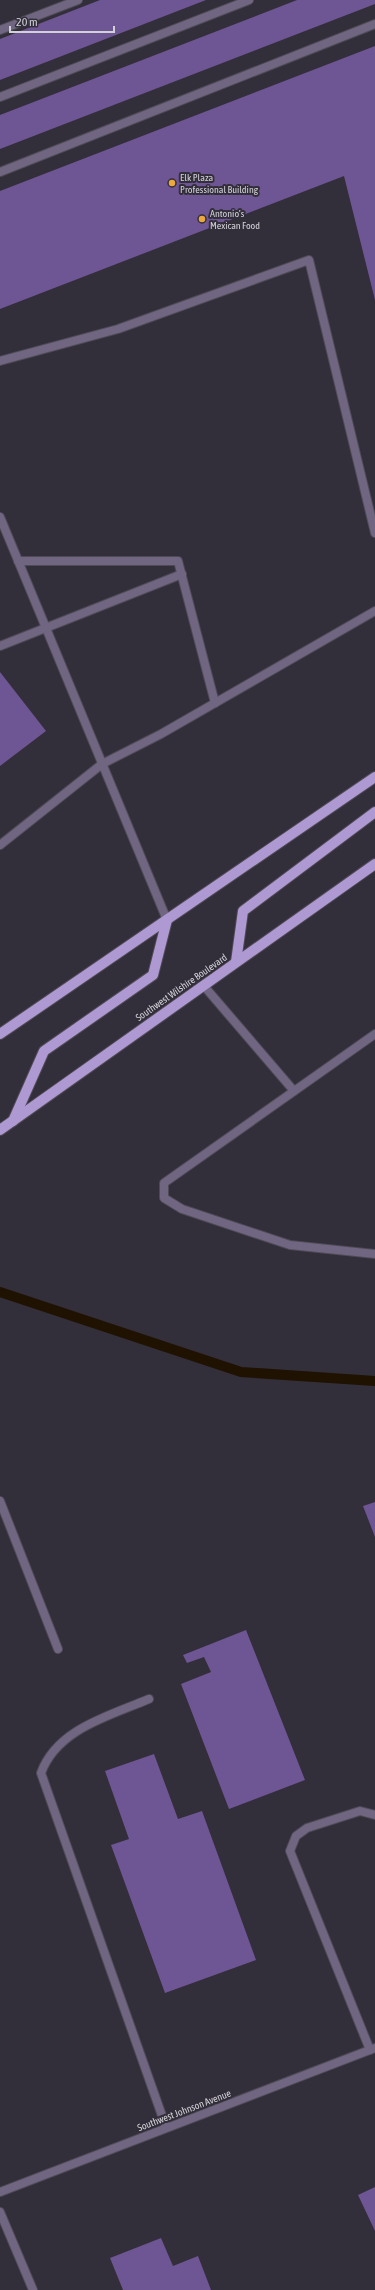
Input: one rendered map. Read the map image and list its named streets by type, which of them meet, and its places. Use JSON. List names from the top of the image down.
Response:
{
  "streets": {
    "main road": ["Southwest Wilshire Boulevard"],
    "street": ["Southwest Johnson Avenue"]
  },
  "places": ["Elk Plaza Professional Building", "Antonio’s Mexican Food"],
  "scale_bar": "20 m"
}
